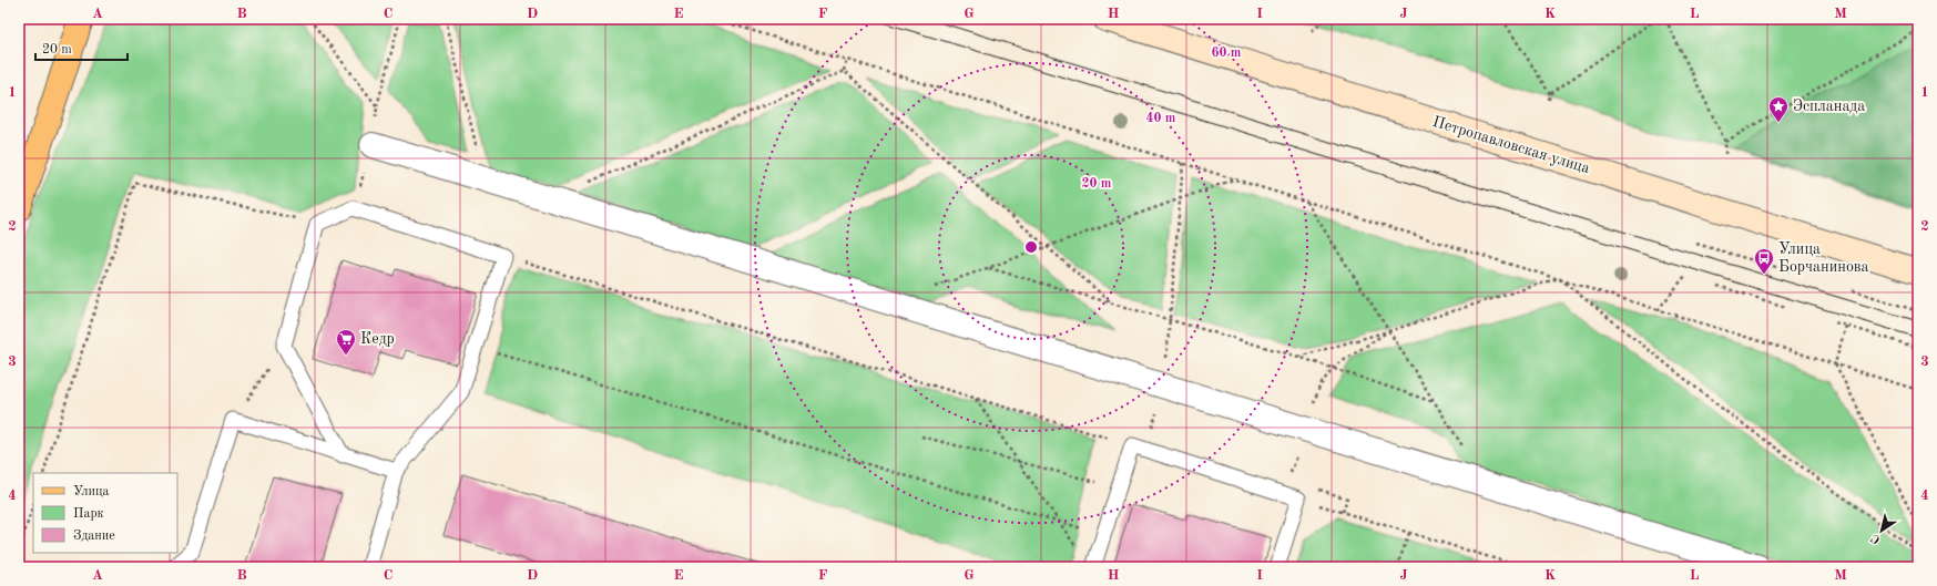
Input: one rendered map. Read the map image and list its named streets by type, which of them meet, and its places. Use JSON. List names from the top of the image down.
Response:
{
  "streets": {
    "main road": ["Петропавловская улица"]
  },
  "places": {
    "place": ["Эспланада"],
    "bus stop": ["Улица Борчанинова"],
    "supermarket": ["Кедр"]
  },
  "legend": ["Улица", "Парк", "Здание"],
  "scale_bar": "20 m",
  "north": "bottom left",
  "grid": {
    "columns": [
      "A",
      "B",
      "C",
      "D",
      "E",
      "F",
      "G",
      "H",
      "I",
      "J",
      "K",
      "L",
      "M"
    ],
    "rows": [
      "1",
      "2",
      "3",
      "4"
    ]
  },
  "rings": ["60 m", "40 m", "20 m"]
}
